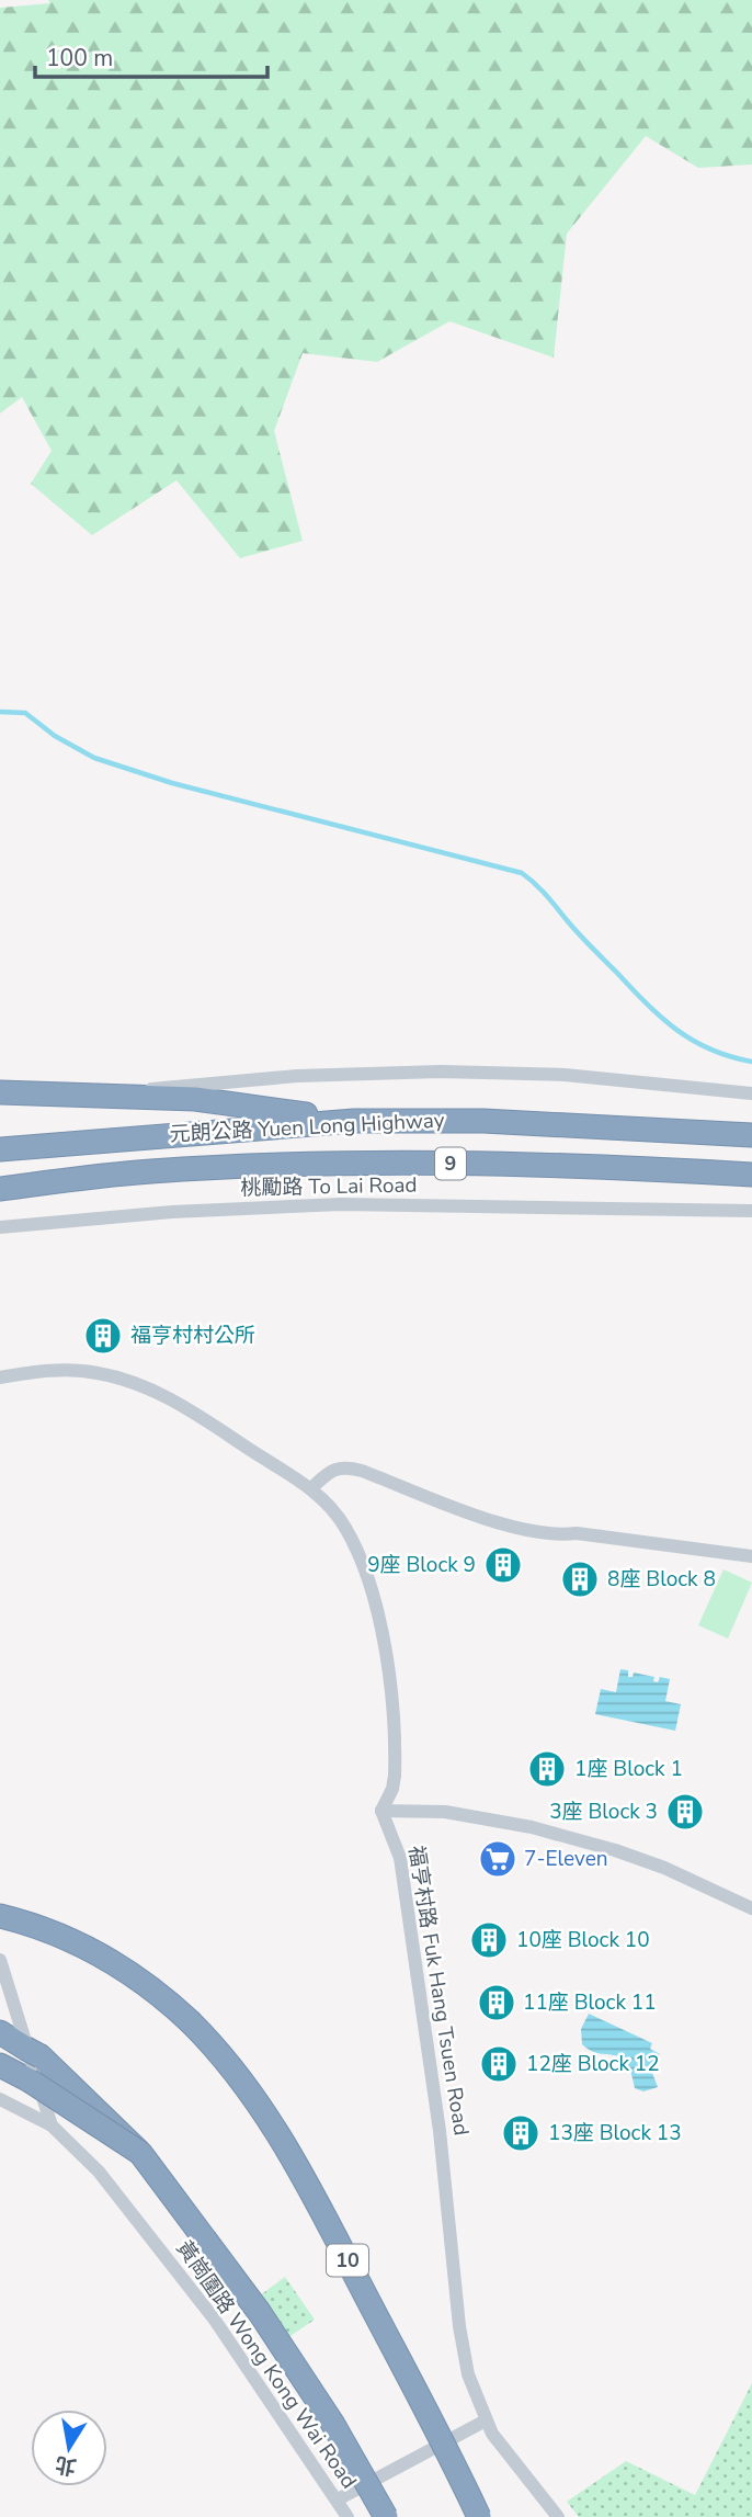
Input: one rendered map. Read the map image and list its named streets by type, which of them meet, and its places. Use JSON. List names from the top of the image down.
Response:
{
  "streets": {
    "highway": ["元朗公路 Yuen Long Highway", "9", "10"],
    "street": ["桃勵路 To Lai Road", "福亨村路 Fuk Hang Tsuen Road", "黃崗圍路 Wong Kong Wai Road"]
  },
  "places": {
    "building": [
      "福亨村村公所",
      "9座 Block 9",
      "8座 Block 8",
      "1座 Block 1",
      "3座 Block 3",
      "10座 Block 10",
      "11座 Block 11",
      "12座 Block 12",
      "13座 Block 13"
    ],
    "supermarket": ["7-Eleven"]
  },
  "scale_bar": "100 m",
  "north": "bottom"
}
